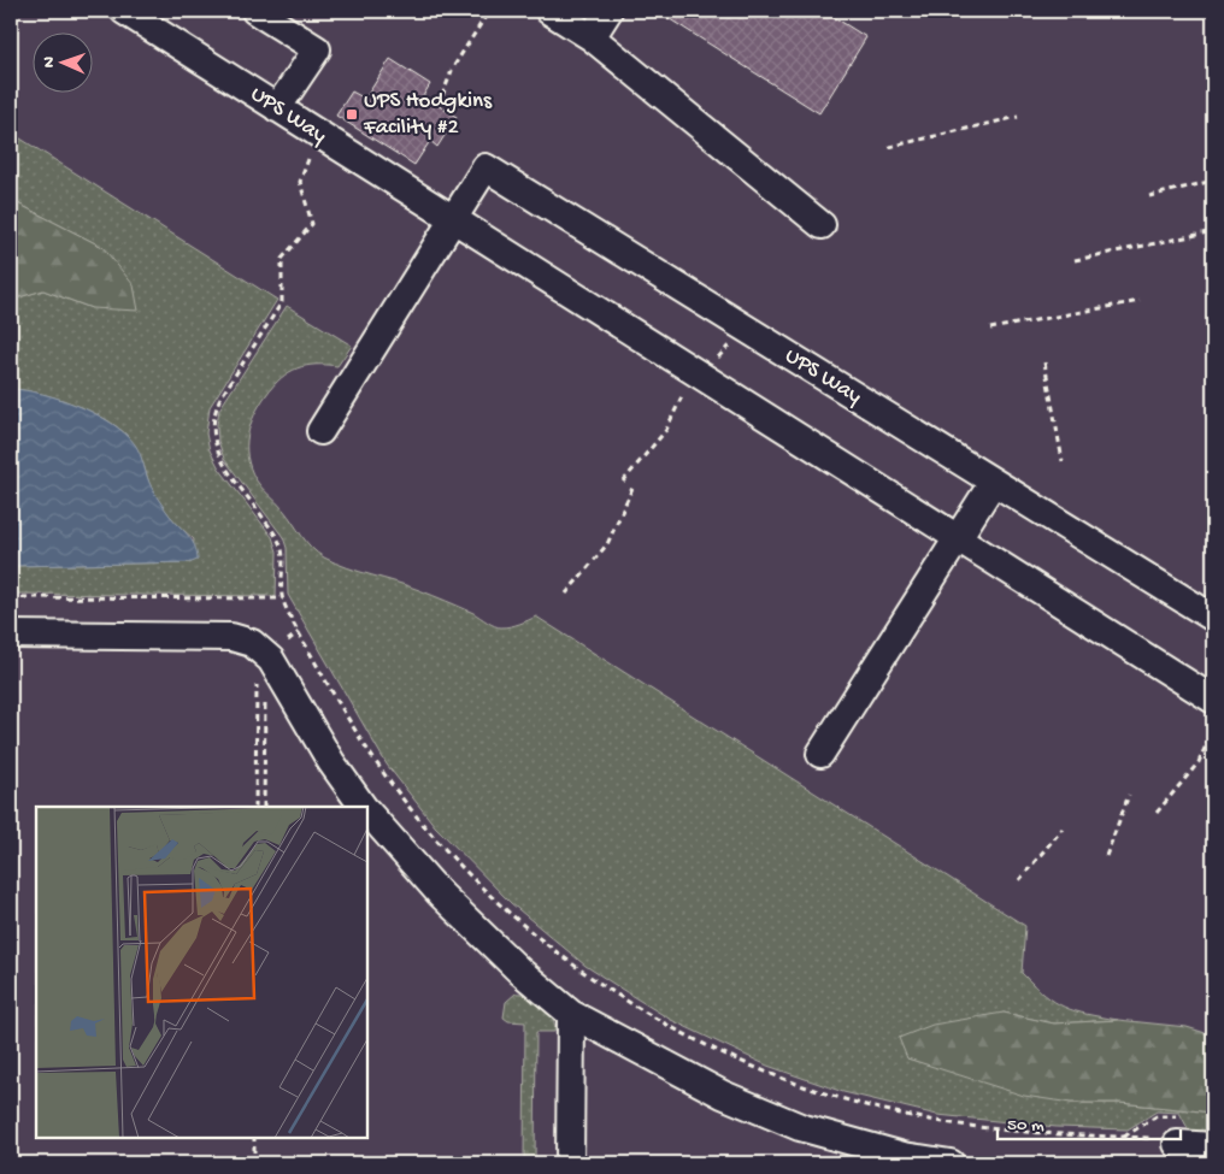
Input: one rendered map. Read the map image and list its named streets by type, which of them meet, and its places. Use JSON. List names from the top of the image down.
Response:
{
  "streets": {
    "lane": ["UPS Way"]
  },
  "places": {
    "transit": ["UPS Hodgkins Facility #2"]
  },
  "scale_bar": "50 m",
  "north": "left"
}
